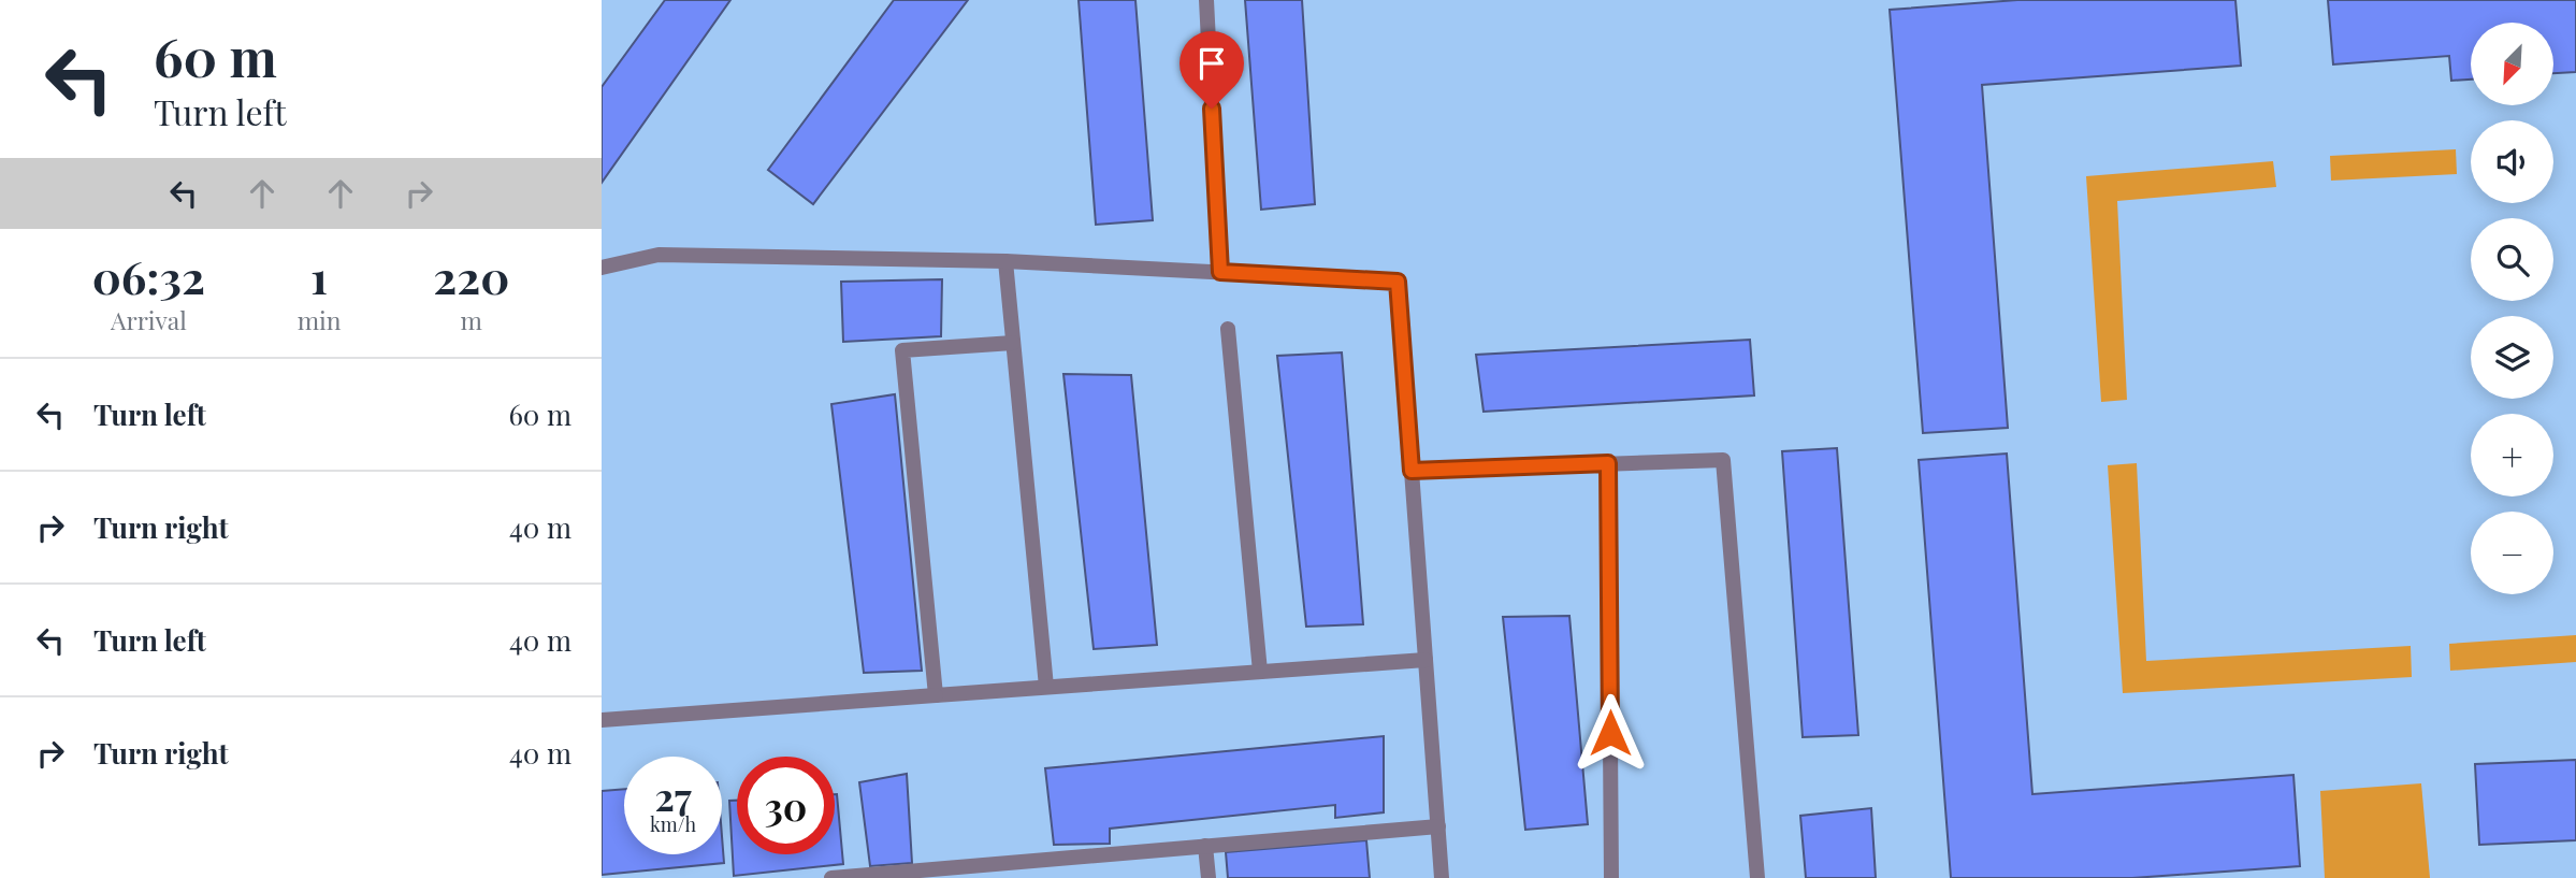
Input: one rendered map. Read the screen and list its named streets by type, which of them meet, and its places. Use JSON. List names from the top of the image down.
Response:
{
  "north": "bottom left",
  "page": {
    "turn": ["60 m", "Turn left"],
    "map_buttons": ["+", "−"],
    "eta": [
      "06:32",
      "Arrival",
      "1",
      "min",
      "220",
      "m"
    ],
    "list": [
      {
        "name": "Turn left",
        "value": "60 m"
      },
      {
        "name": "Turn right",
        "value": "40 m"
      },
      {
        "name": "Turn left",
        "value": "40 m"
      },
      {
        "name": "Turn right",
        "value": "40 m"
      }
    ],
    "speed": "27 km/h",
    "limit": "30"
  }
}
